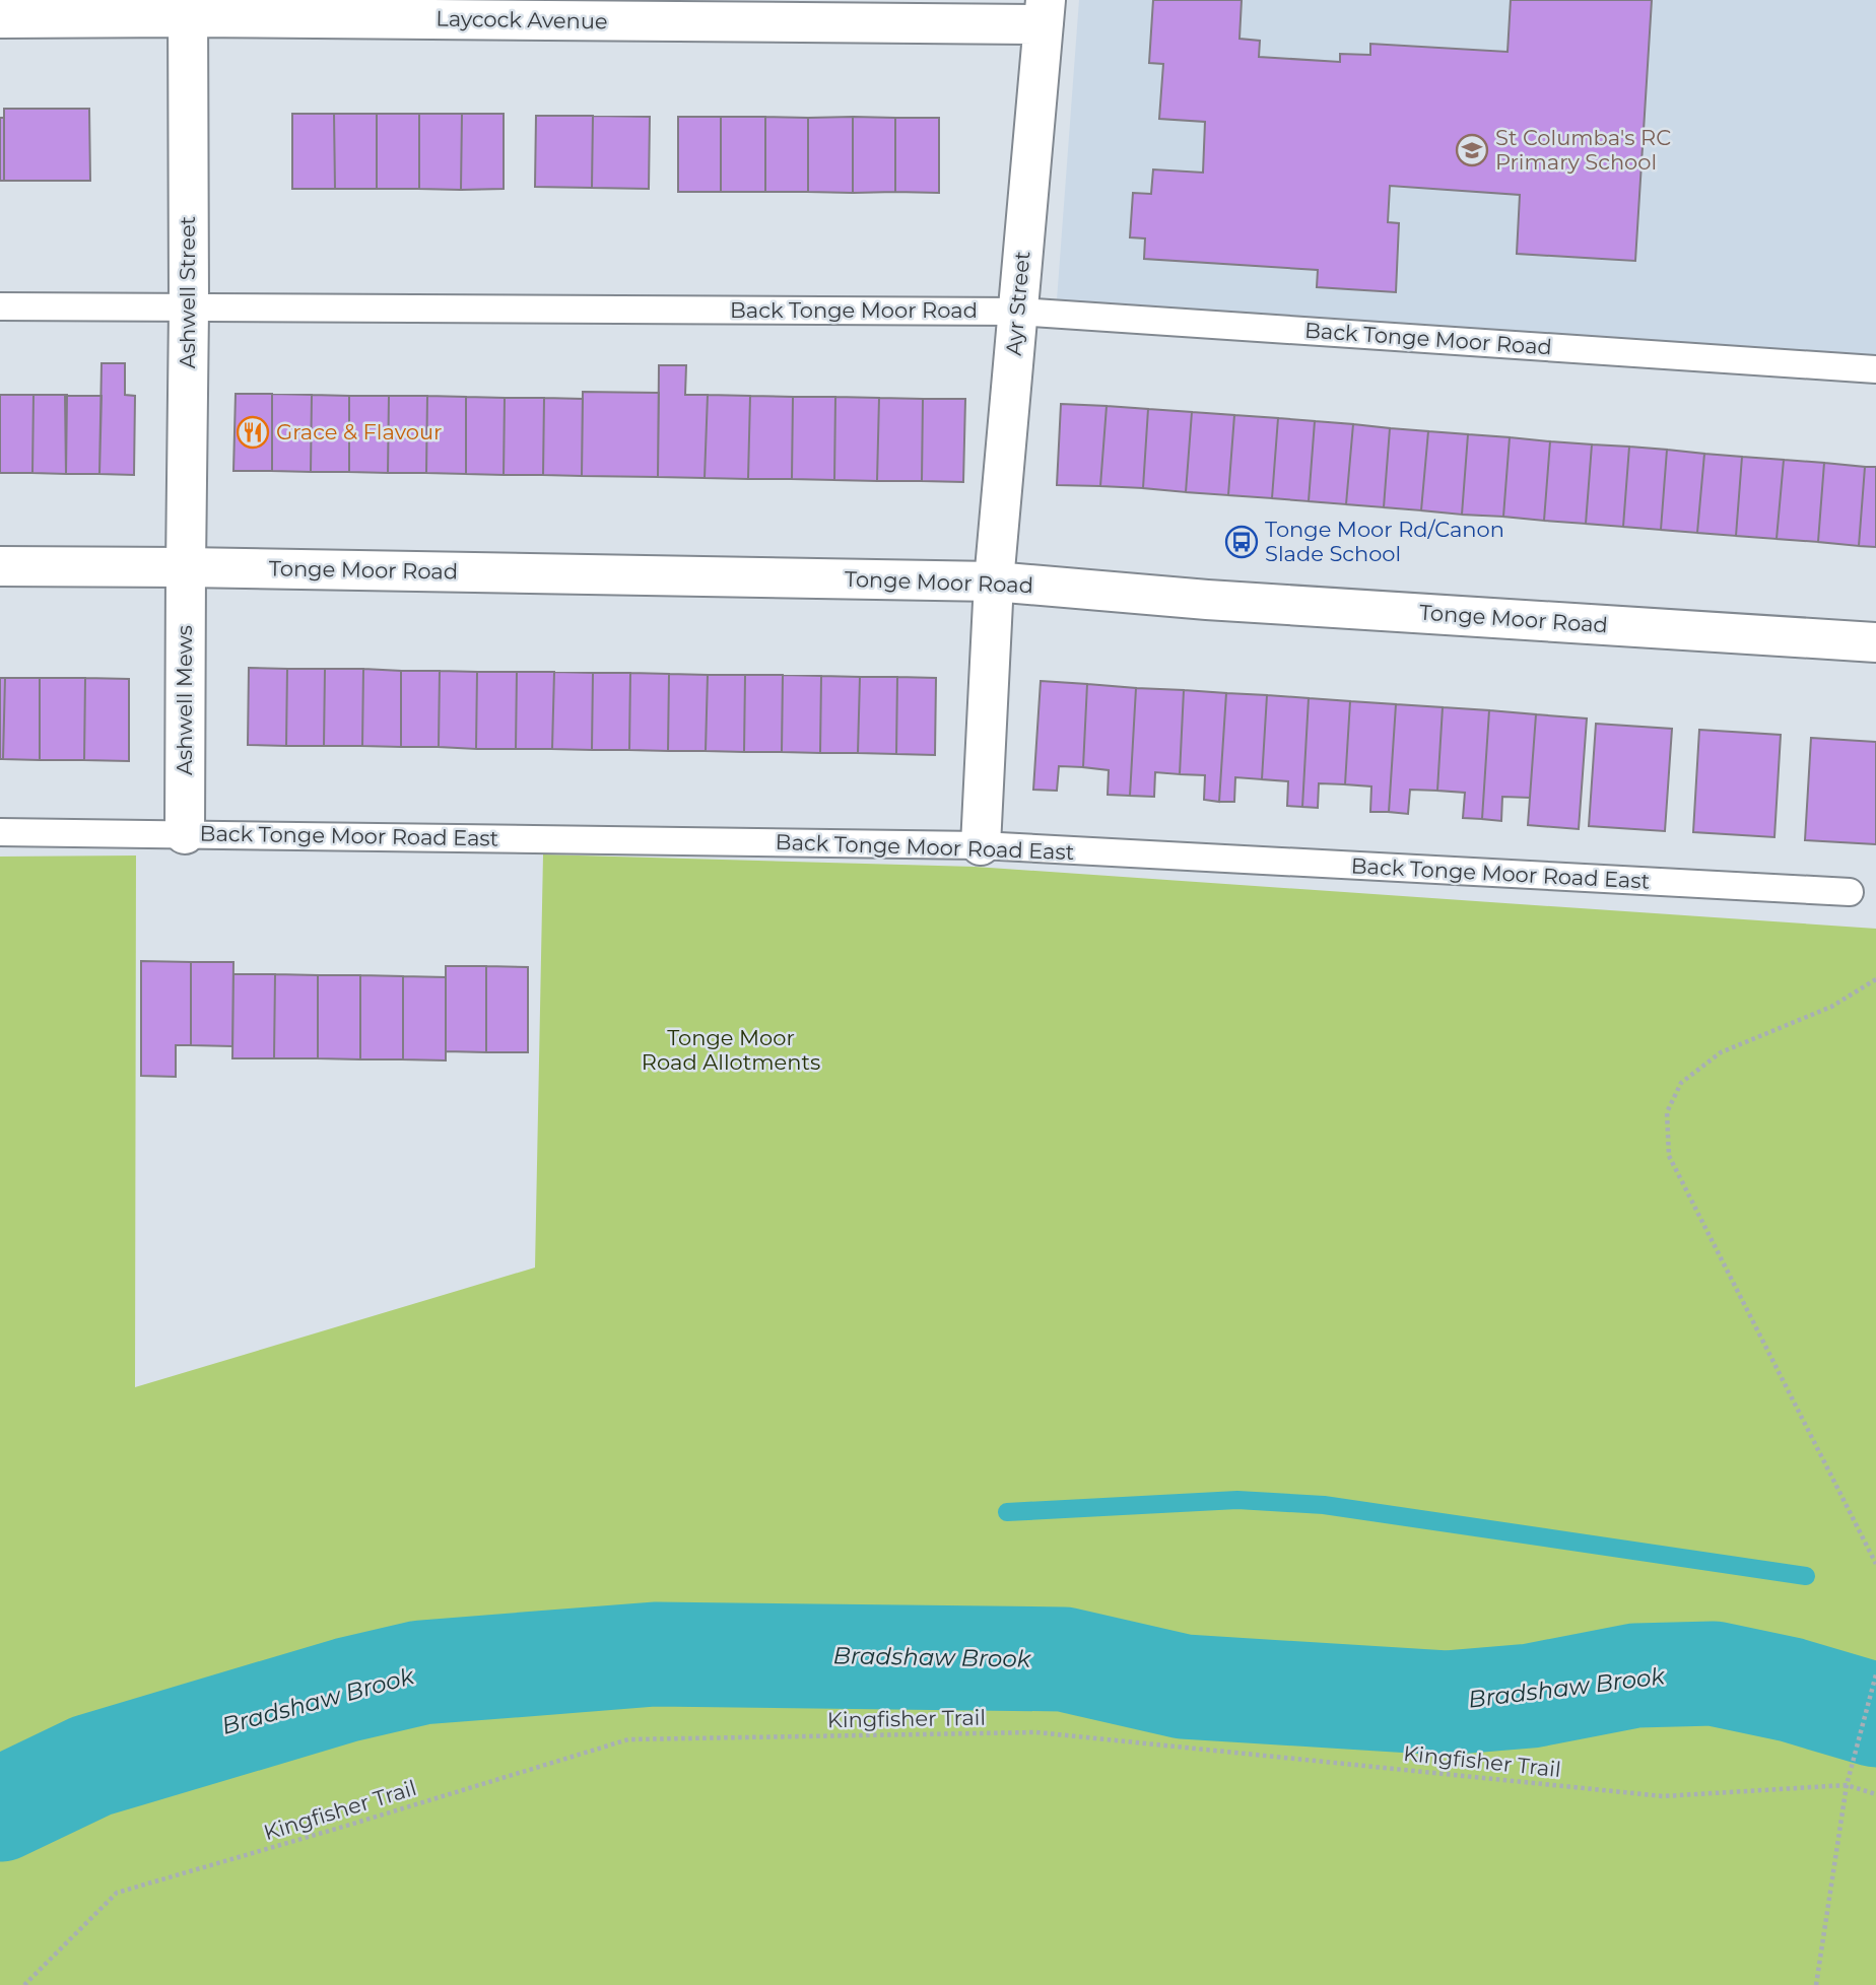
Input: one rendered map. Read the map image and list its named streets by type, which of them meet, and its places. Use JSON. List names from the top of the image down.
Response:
{
  "streets": {
    "street": [
      "Laycock Avenue",
      "Ashwell Street",
      "Ayr Street",
      "Tonge Moor Road",
      "Ashwell Mews"
    ],
    "lane": ["Back Tonge Moor Road", "Back Tonge Moor Road East"],
    "path": ["Kingfisher Trail"]
  },
  "crossings": [
    ["Laycock Avenue", "Ashwell Street"],
    ["Laycock Avenue", "Ayr Street"],
    ["Ashwell Street", "Back Tonge Moor Road"],
    ["Ashwell Street", "Tonge Moor Road"],
    ["Ashwell Street", "Ashwell Mews"],
    ["Ayr Street", "Back Tonge Moor Road"],
    ["Ayr Street", "Tonge Moor Road"],
    ["Ayr Street", "Back Tonge Moor Road East"],
    ["Tonge Moor Road", "Ashwell Mews"],
    ["Ashwell Mews", "Back Tonge Moor Road East"]
  ],
  "water": ["Bradshaw Brook"],
  "parks": ["Tonge Moor Road Allotments"],
  "places": {
    "school or university": ["St Columba's RC Primary School"],
    "restaurant": ["Grace & Flavour"],
    "bus stop": ["Tonge Moor Rd/Canon Slade School"]
  }
}
